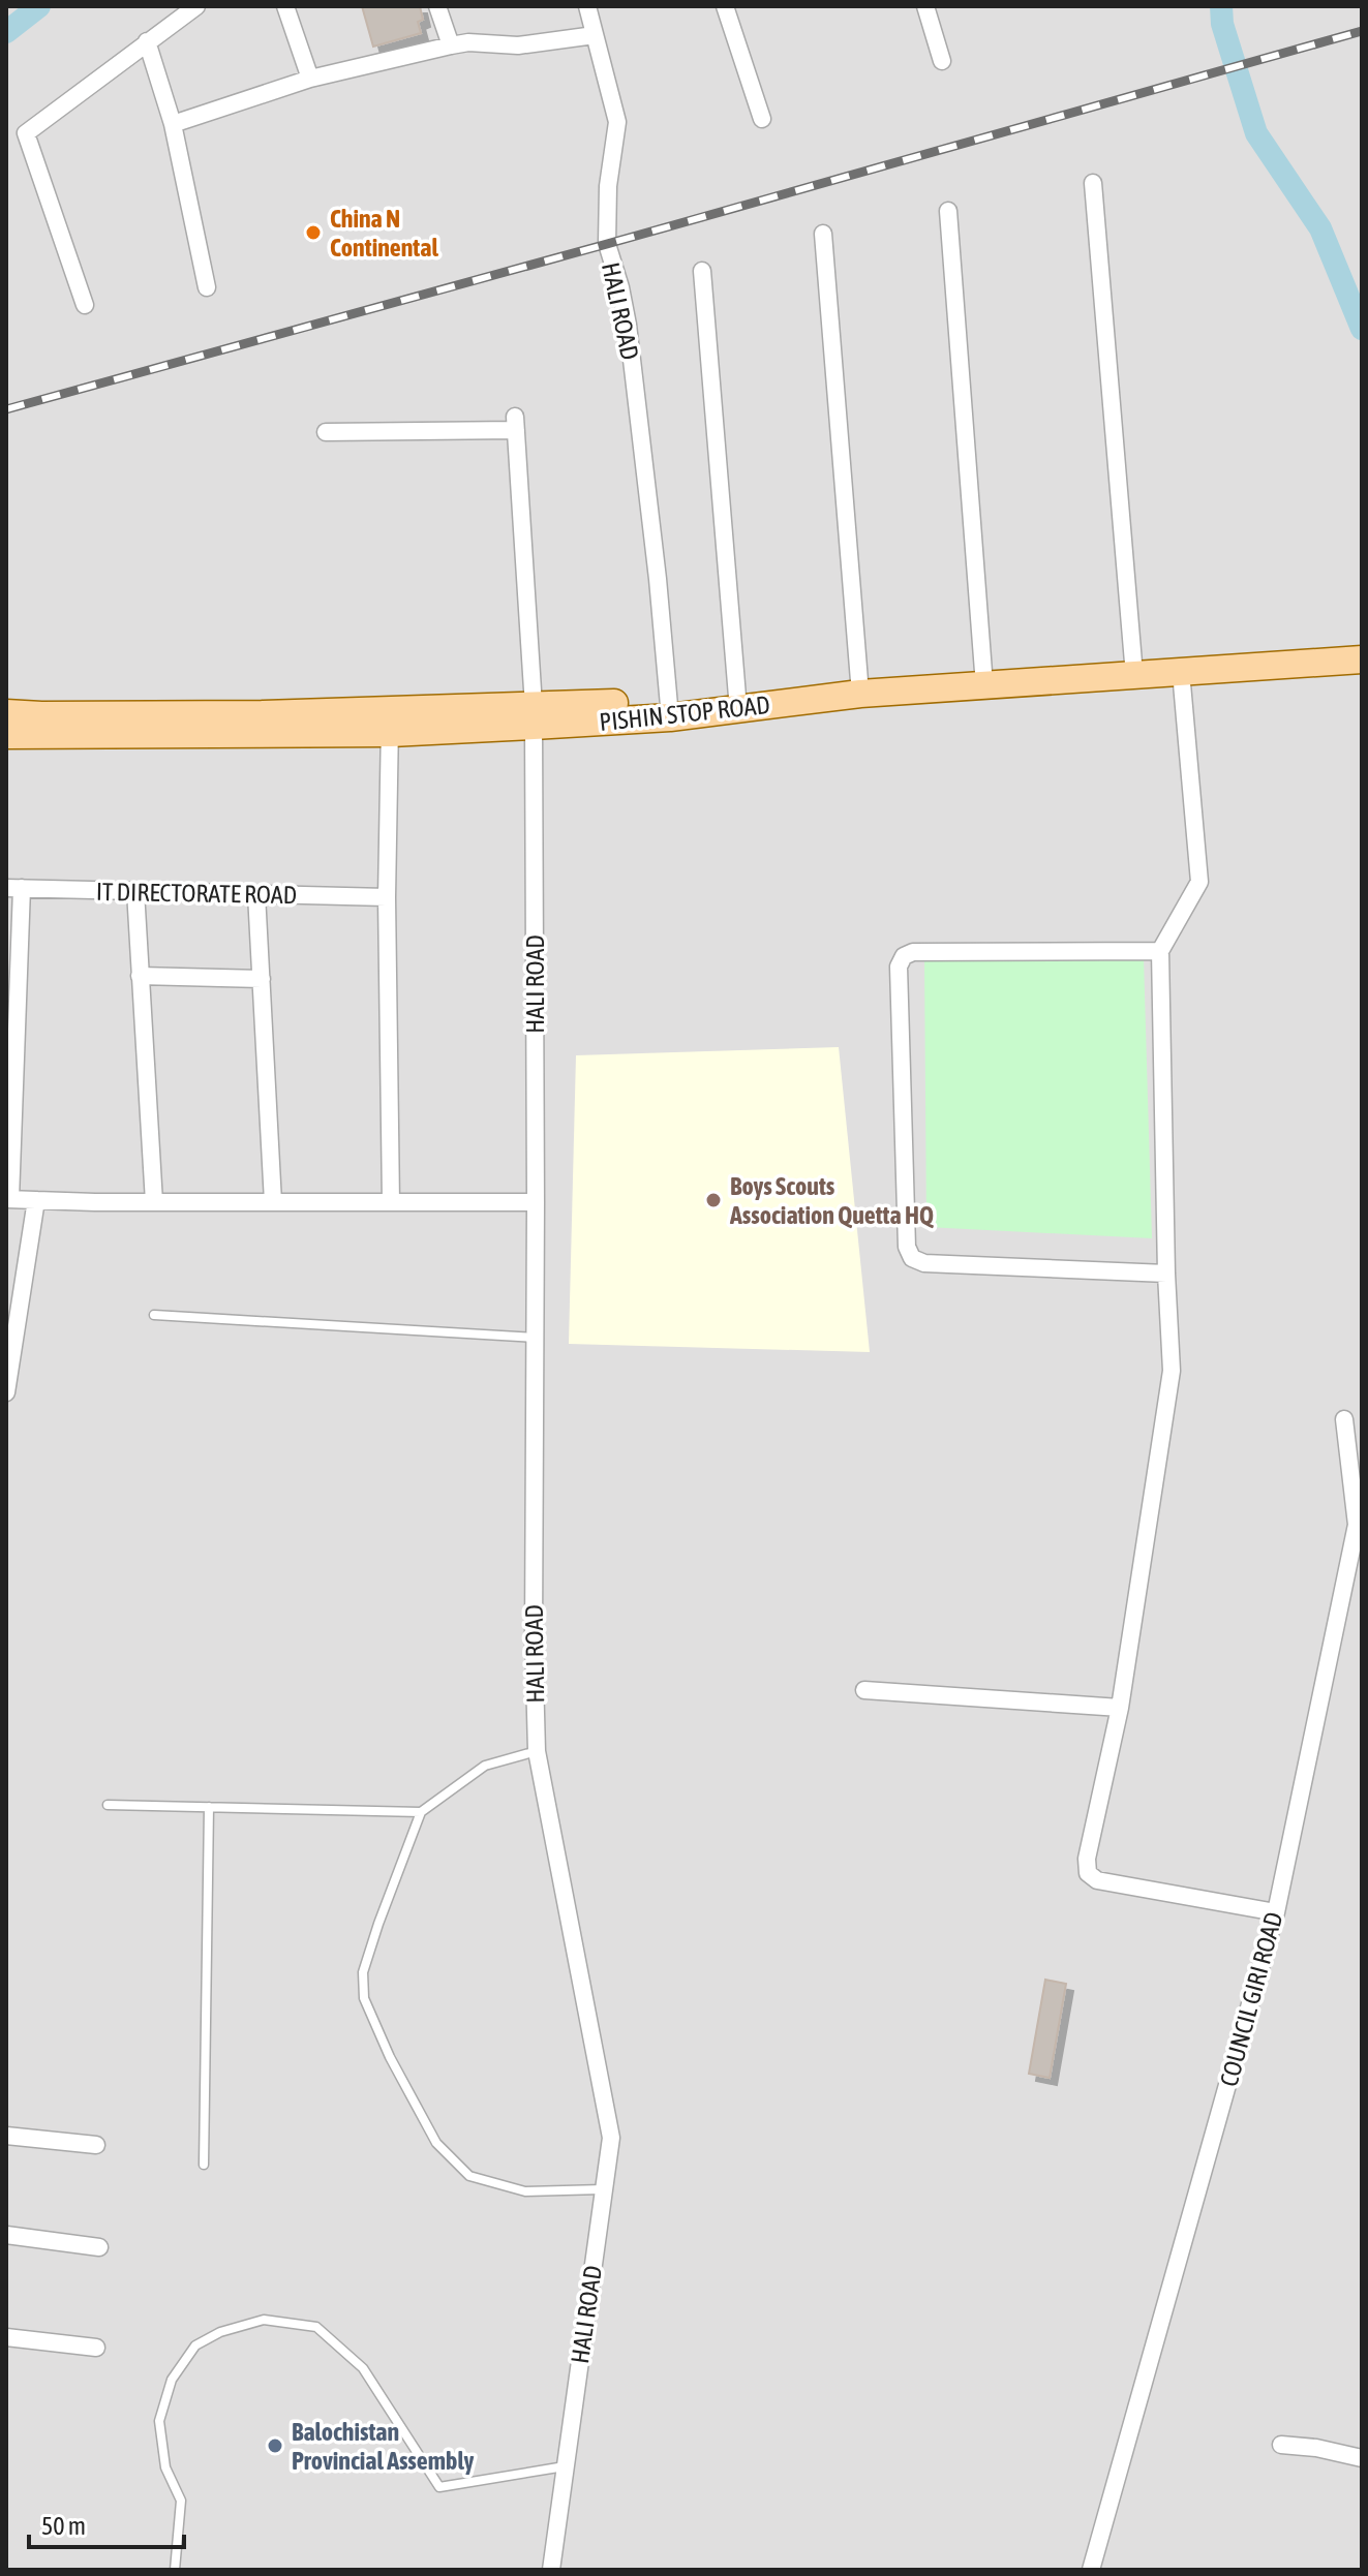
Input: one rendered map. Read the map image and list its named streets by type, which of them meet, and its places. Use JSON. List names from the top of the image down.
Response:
{
  "streets": {
    "main road": ["PISHIN STOP ROAD"],
    "street": ["HALI ROAD", "IT DIRECTORATE ROAD", "COUNCIL GIRI ROAD"]
  },
  "crossings": [
    ["HALI ROAD", "PISHIN STOP ROAD"]
  ],
  "places": ["China N Continental", "Boys Scouts Association Quetta HQ", "Balochistan Provincial Assembly"],
  "scale_bar": "50 m"
}
